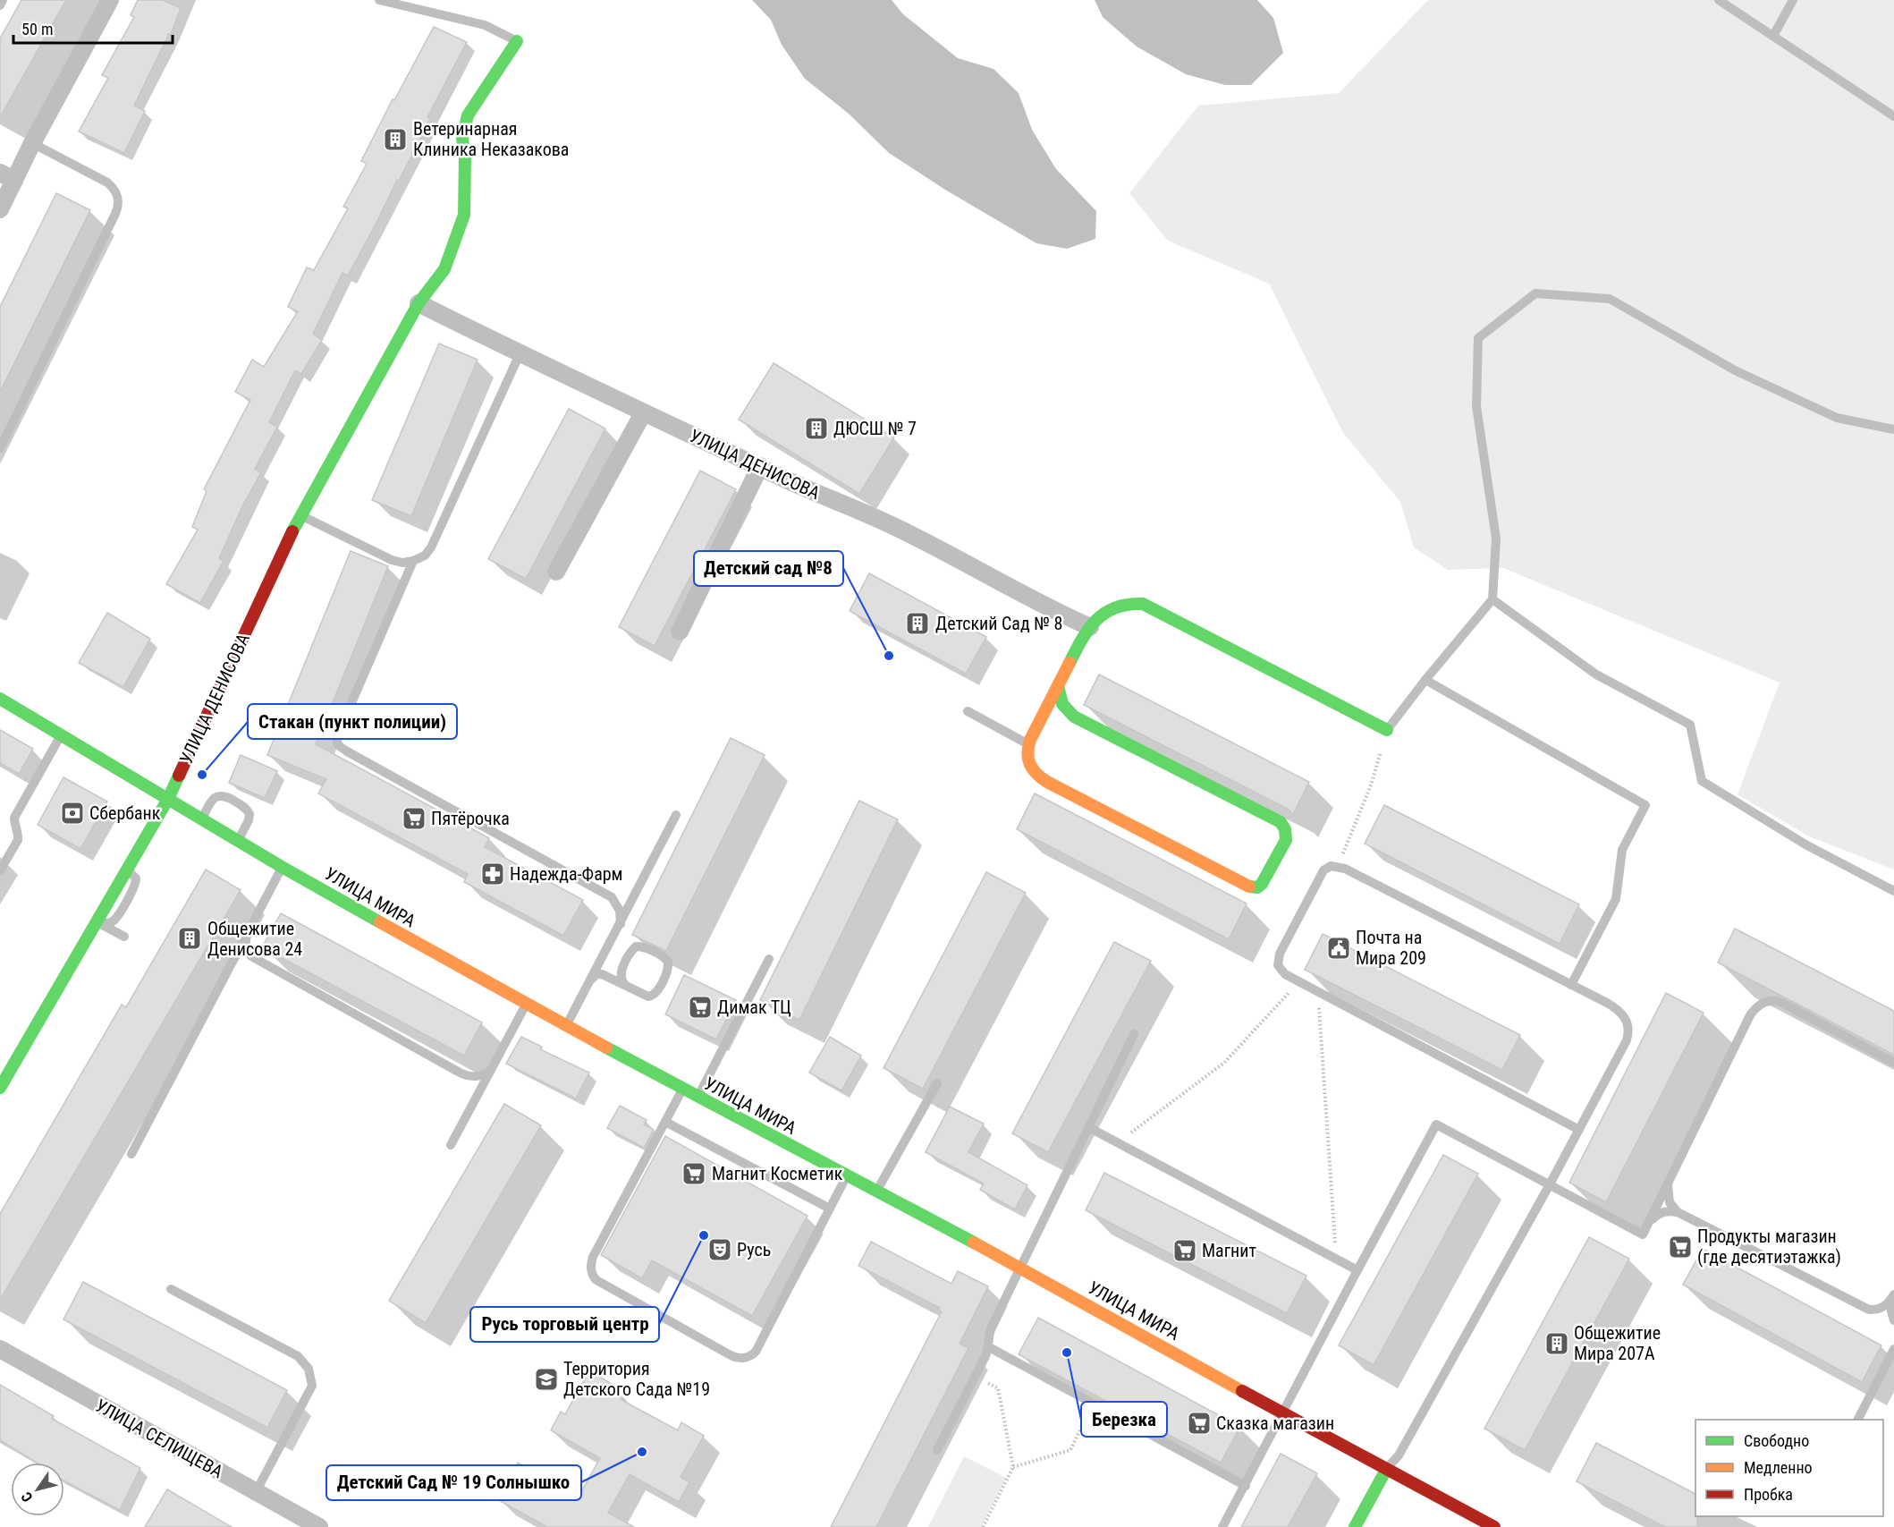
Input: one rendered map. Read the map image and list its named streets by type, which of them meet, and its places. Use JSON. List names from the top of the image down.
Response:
{
  "streets": {
    "street": ["УЛИЦА ДЕНИСОВА", "УЛИЦА МИРА", "УЛИЦА СЕЛИЩЕВА"]
  },
  "crossings": [
    ["УЛИЦА ДЕНИСОВА", "УЛИЦА МИРА"]
  ],
  "places": {
    "building": [
      "Ветеринарная Клиника Неказакова",
      "ДЮСШ № 7",
      "Детский Сад № 8",
      "Общежитие Денисова 24",
      "Общежитие Мира 207А"
    ],
    "other": [
      "Детский сад №8",
      "Стакан (пункт полиции)",
      "Русь торговый центр",
      "Березка",
      "Детский Сад № 19 Солнышко"
    ],
    "bank": ["Сбербанк"],
    "supermarket": [
      "Пятёрочка",
      "Димак ТЦ",
      "Магнит Косметик",
      "Продукты магазин (где десятиэтажка)",
      "Магнит",
      "Сказка магазин"
    ],
    "pharmacy": ["Надежда-Фарм"],
    "public building": ["Почта на Мира 209"],
    "theatre": ["Русь"],
    "school or university": ["Территория Детского Сада №19"]
  },
  "legend": ["Свободно", "Медленно", "Пробка"],
  "scale_bar": "50 m",
  "north": "bottom left"
}
